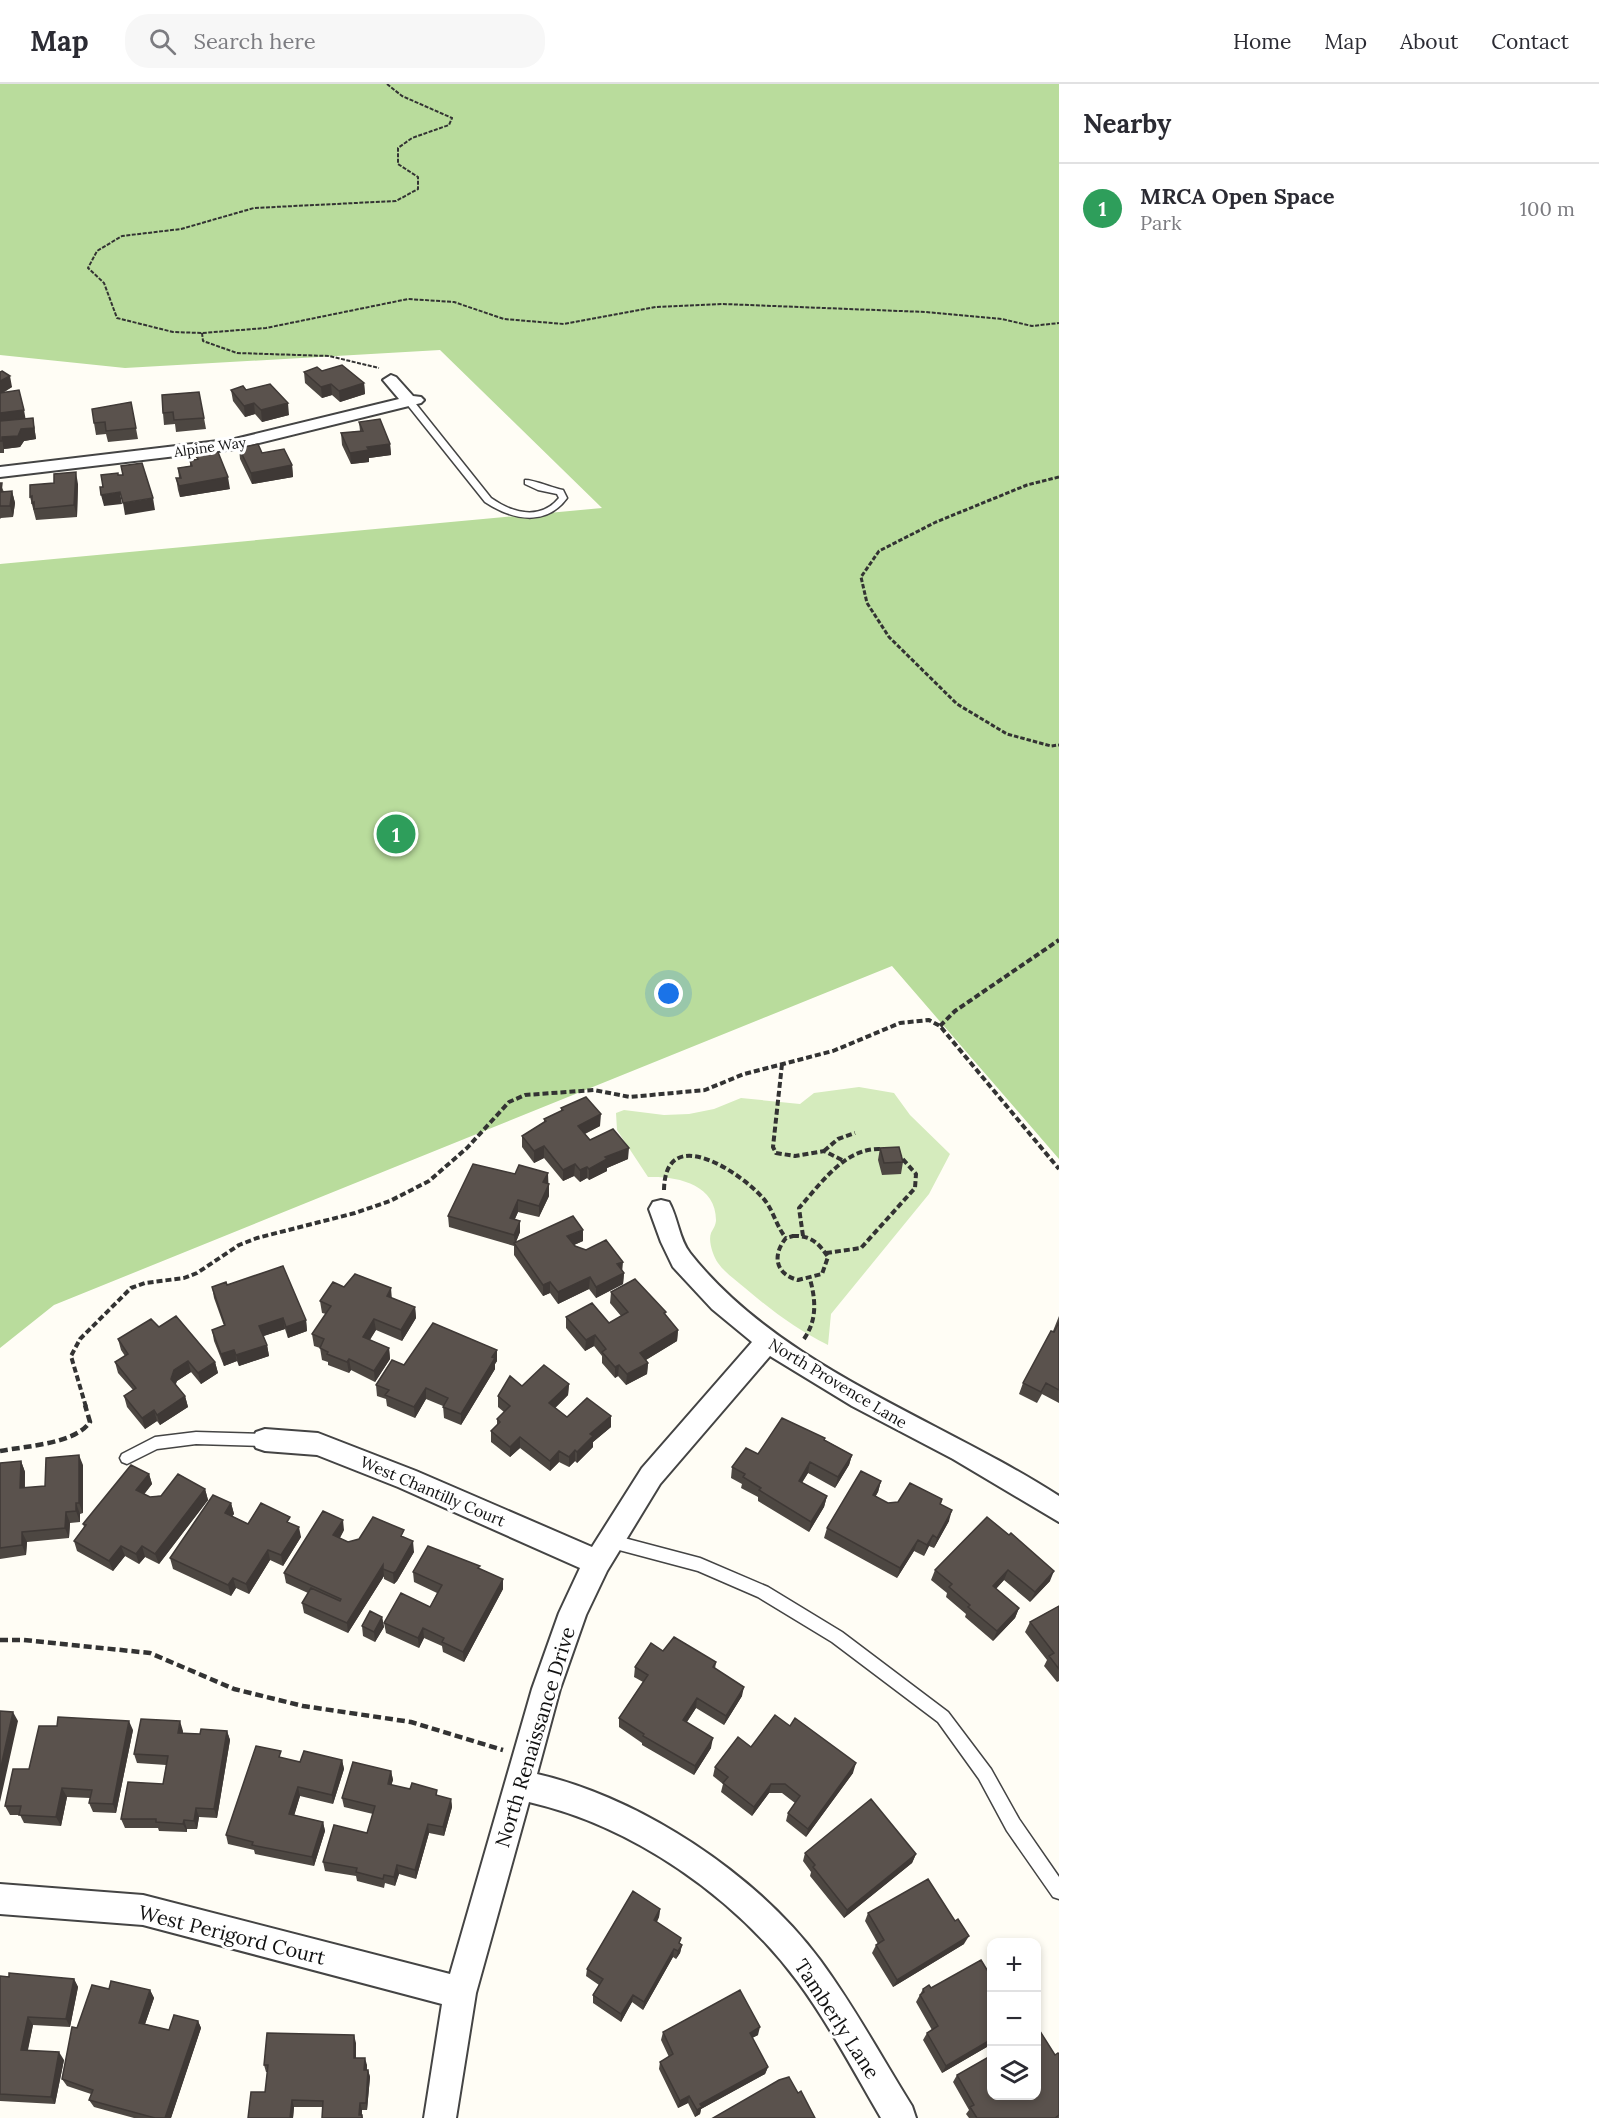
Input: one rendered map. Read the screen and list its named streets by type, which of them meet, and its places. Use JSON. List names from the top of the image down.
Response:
{
  "streets": {
    "street": [
      "Alpine Way",
      "North Provence Lane",
      "West Chantilly Court",
      "North Renaissance Drive",
      "West Perigord Court",
      "Tamberly Lane"
    ]
  },
  "crossings": [
    ["North Provence Lane", "North Renaissance Drive"],
    ["West Chantilly Court", "North Renaissance Drive"],
    ["North Renaissance Drive", "West Perigord Court"],
    ["North Renaissance Drive", "Tamberly Lane"]
  ],
  "page": {
    "header": "Map",
    "search": "Search here",
    "nav": [
      "Home",
      "Map",
      "About",
      "Contact"
    ],
    "heading": "Nearby",
    "list": [
      {
        "mark": "1",
        "name": "MRCA Open Space",
        "note": "Park",
        "value": "100 m"
      }
    ],
    "pins": "1",
    "map_buttons": ["+", "−"]
  }
}
